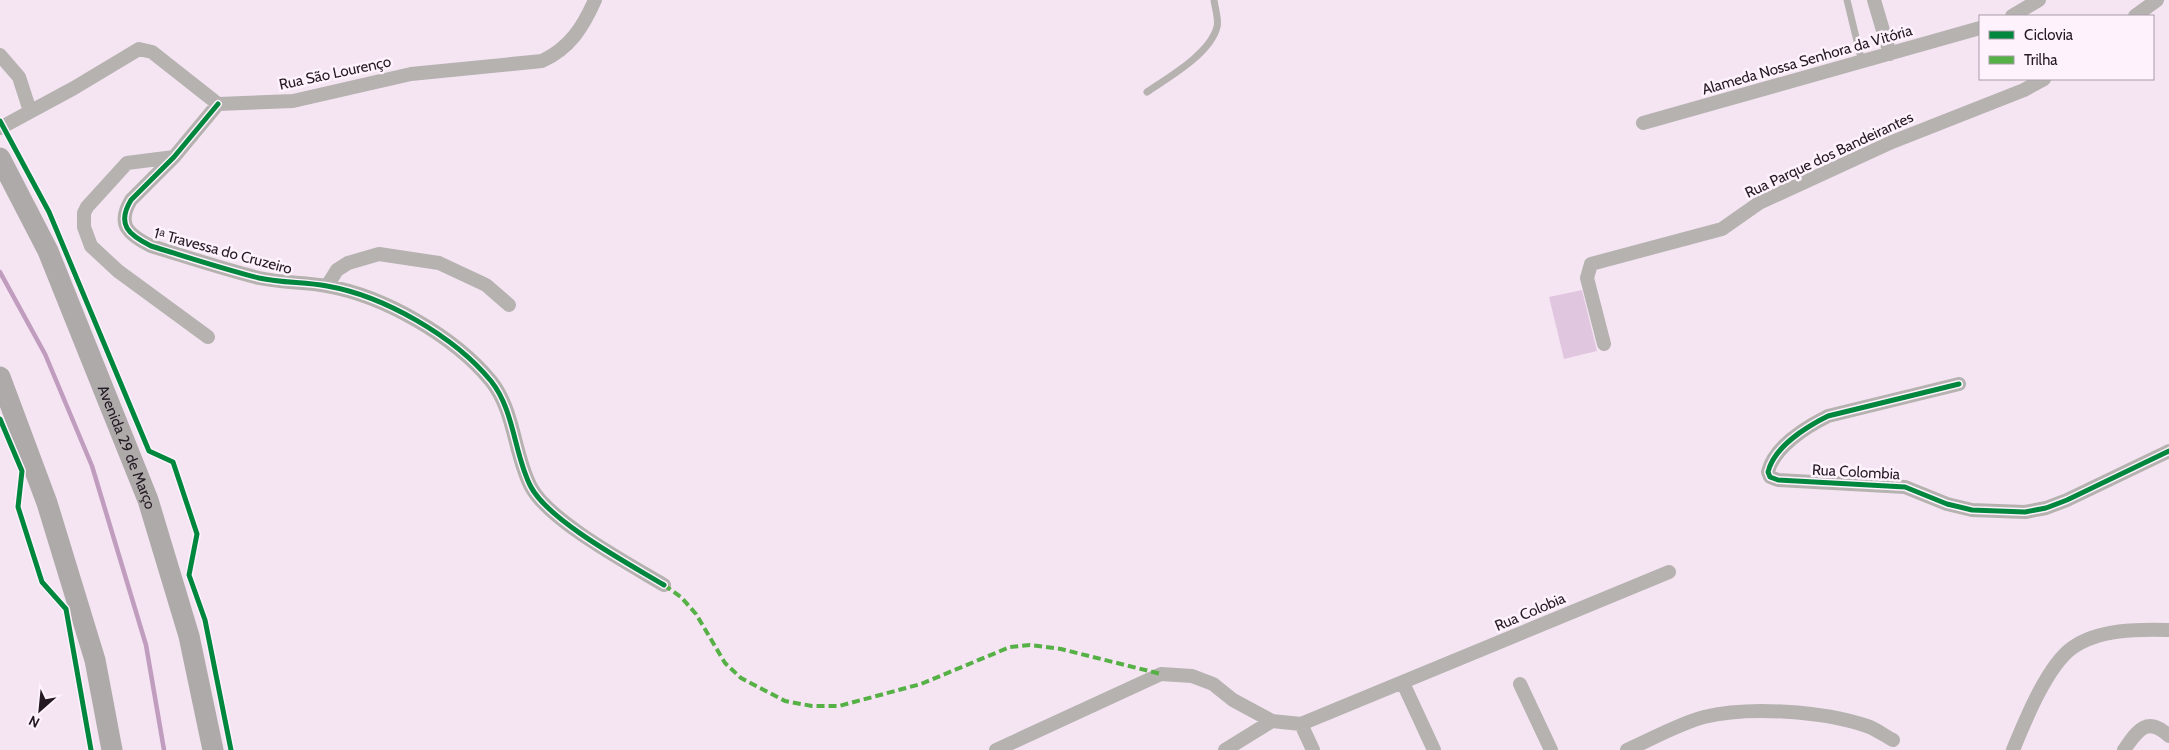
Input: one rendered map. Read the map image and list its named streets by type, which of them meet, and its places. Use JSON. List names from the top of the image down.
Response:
{
  "streets": {
    "main road": ["Avenida 29 de Março"],
    "street": [
      "Alameda Nossa Senhora da Vitória",
      "Rua São Lourenço",
      "Rua Parque dos Bandeirantes",
      "1ᵃ Travessa do Cruzeiro",
      "Rua Colombia",
      "Rua Colobia"
    ]
  },
  "crossings": [
    ["Rua São Lourenço", "1ᵃ Travessa do Cruzeiro"]
  ],
  "legend": ["Ciclovia", "Trilha"],
  "north": "bottom left"
}
